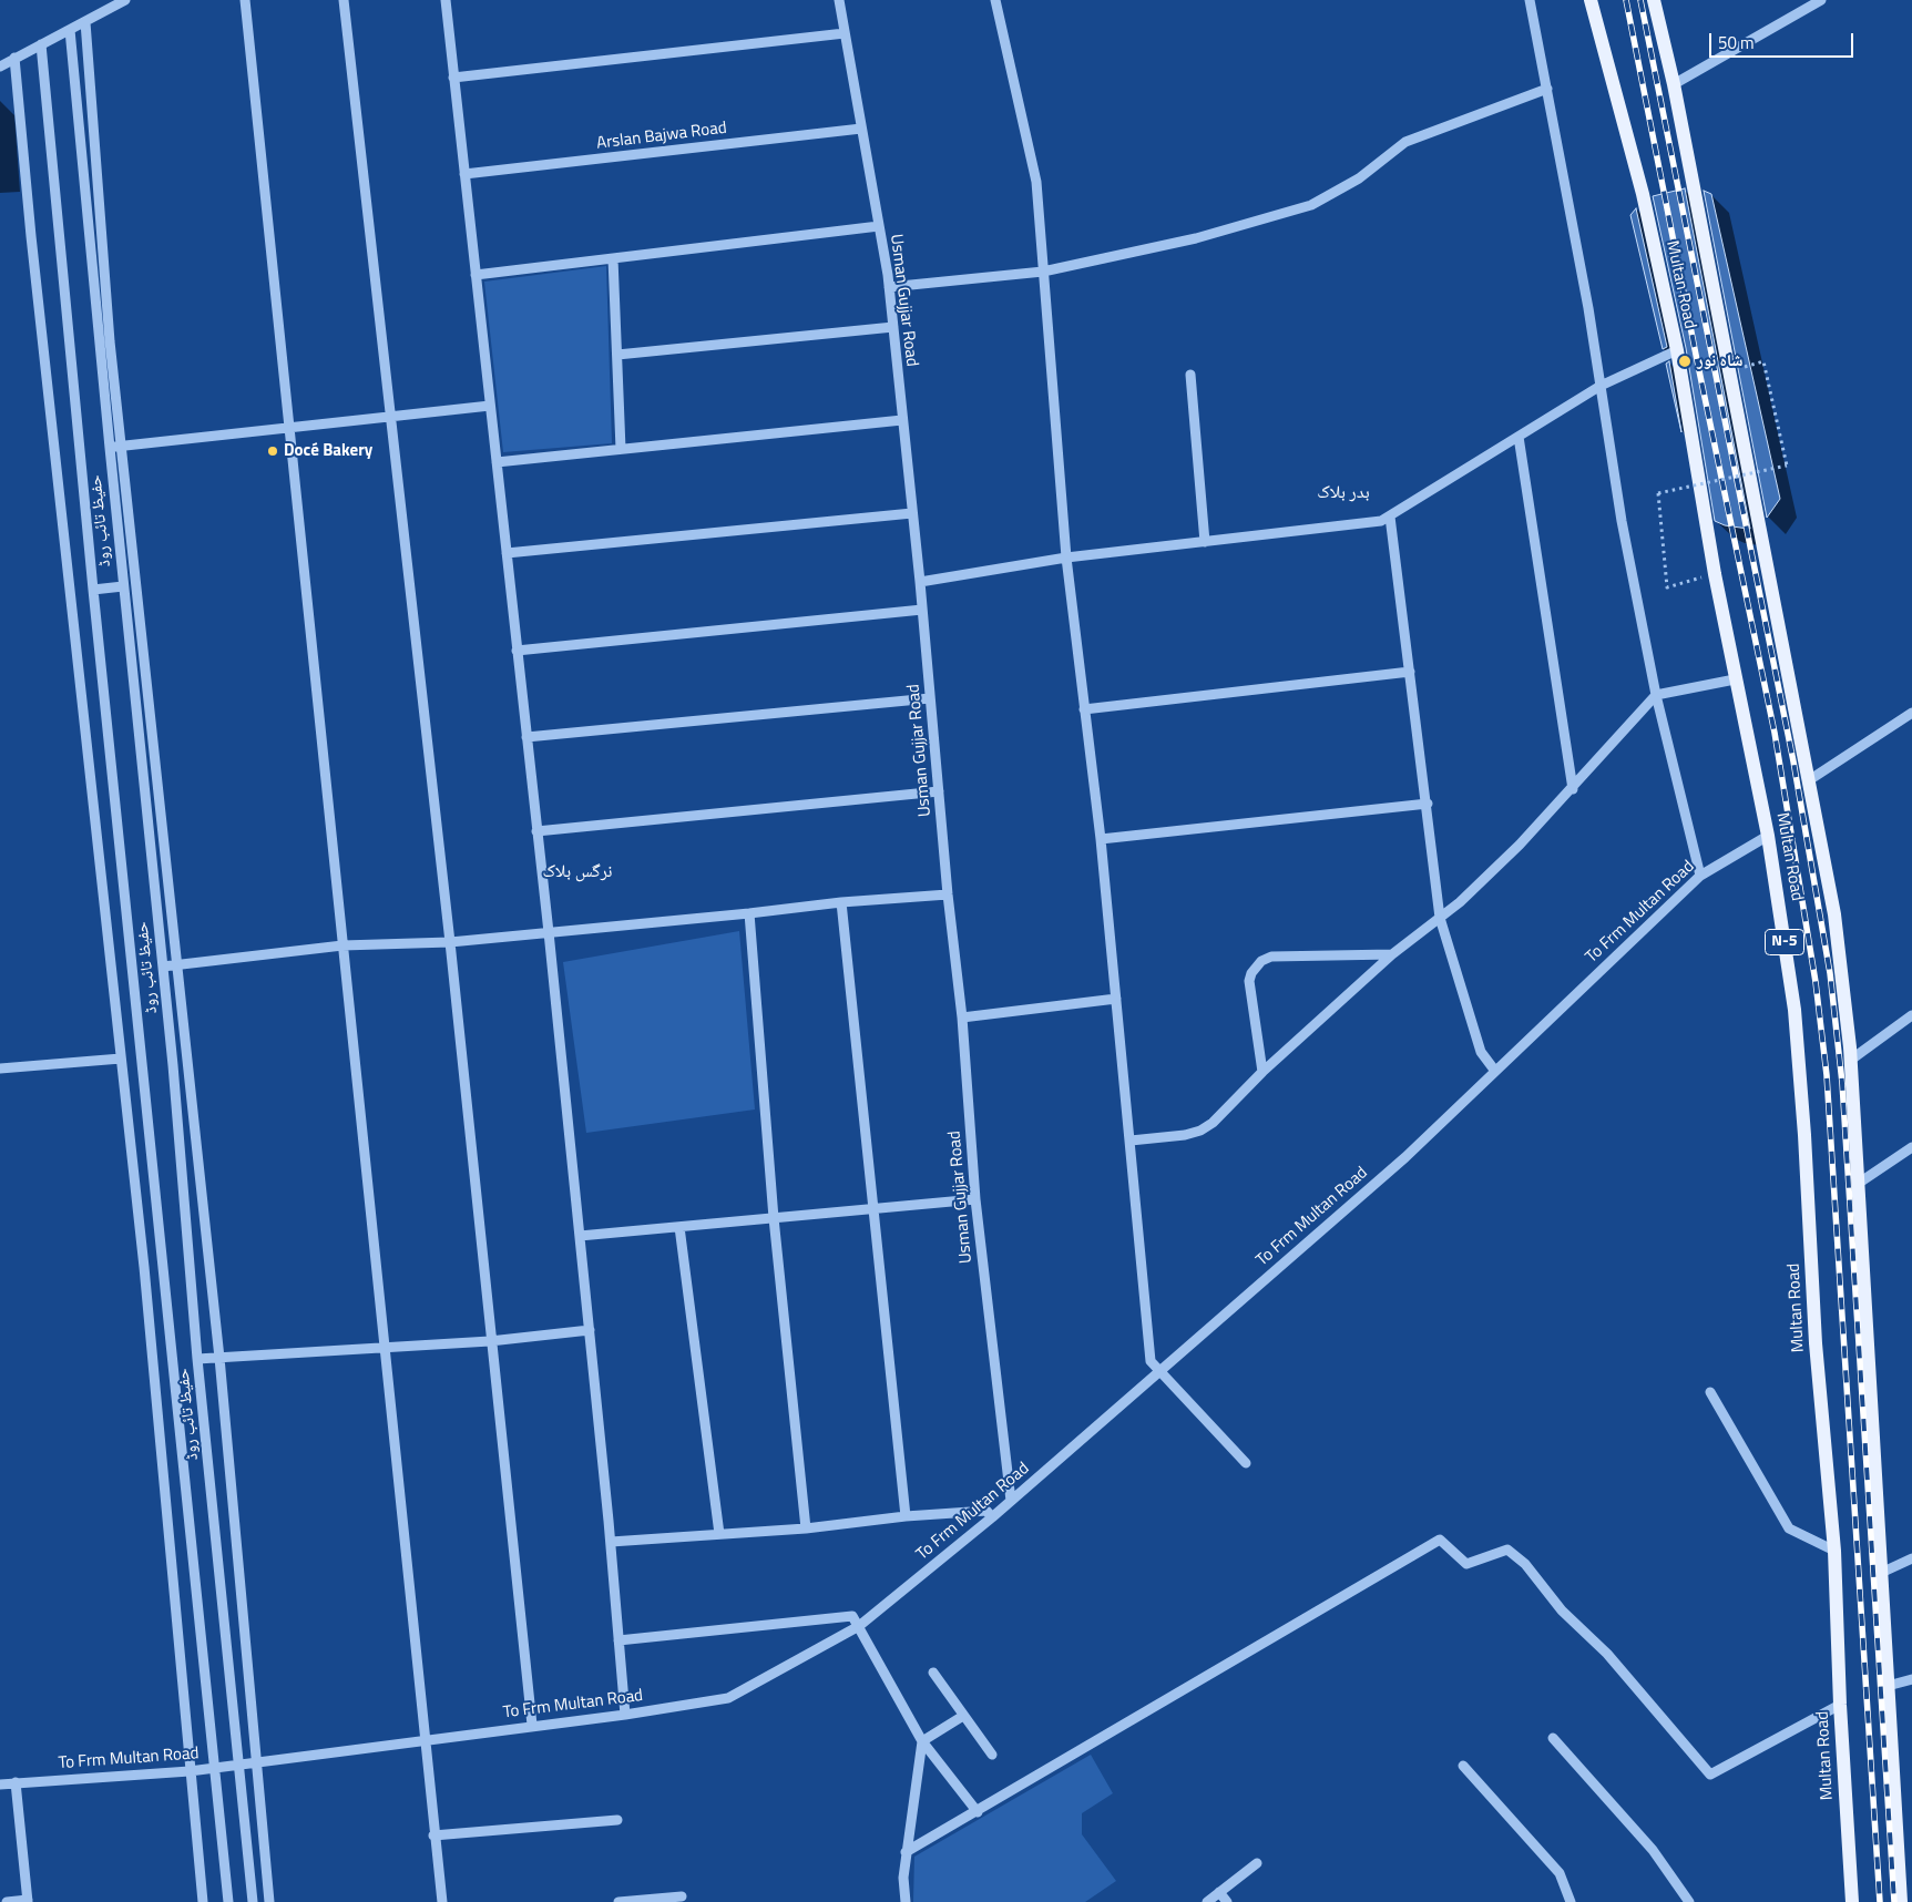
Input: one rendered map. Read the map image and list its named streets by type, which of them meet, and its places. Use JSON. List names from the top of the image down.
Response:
{
  "streets": {
    "main road": ["Multan Road", "N-5"],
    "street": [
      "Arslan Bajwa Road",
      "Usman Gujjar Road",
      "حفیظ تائب روڈ",
      "To Frm Multan Road"
    ]
  },
  "crossings": [
    ["Arslan Bajwa Road", "Usman Gujjar Road"],
    ["Multan Road", "To Frm Multan Road"],
    ["Usman Gujjar Road", "To Frm Multan Road"],
    ["حفیظ تائب روڈ", "To Frm Multan Road"]
  ],
  "districts": ["بدر بلاک", "نرگس بلاک"],
  "places": ["شاہ نور", "Docé Bakery"],
  "scale_bar": "50 m"
}
